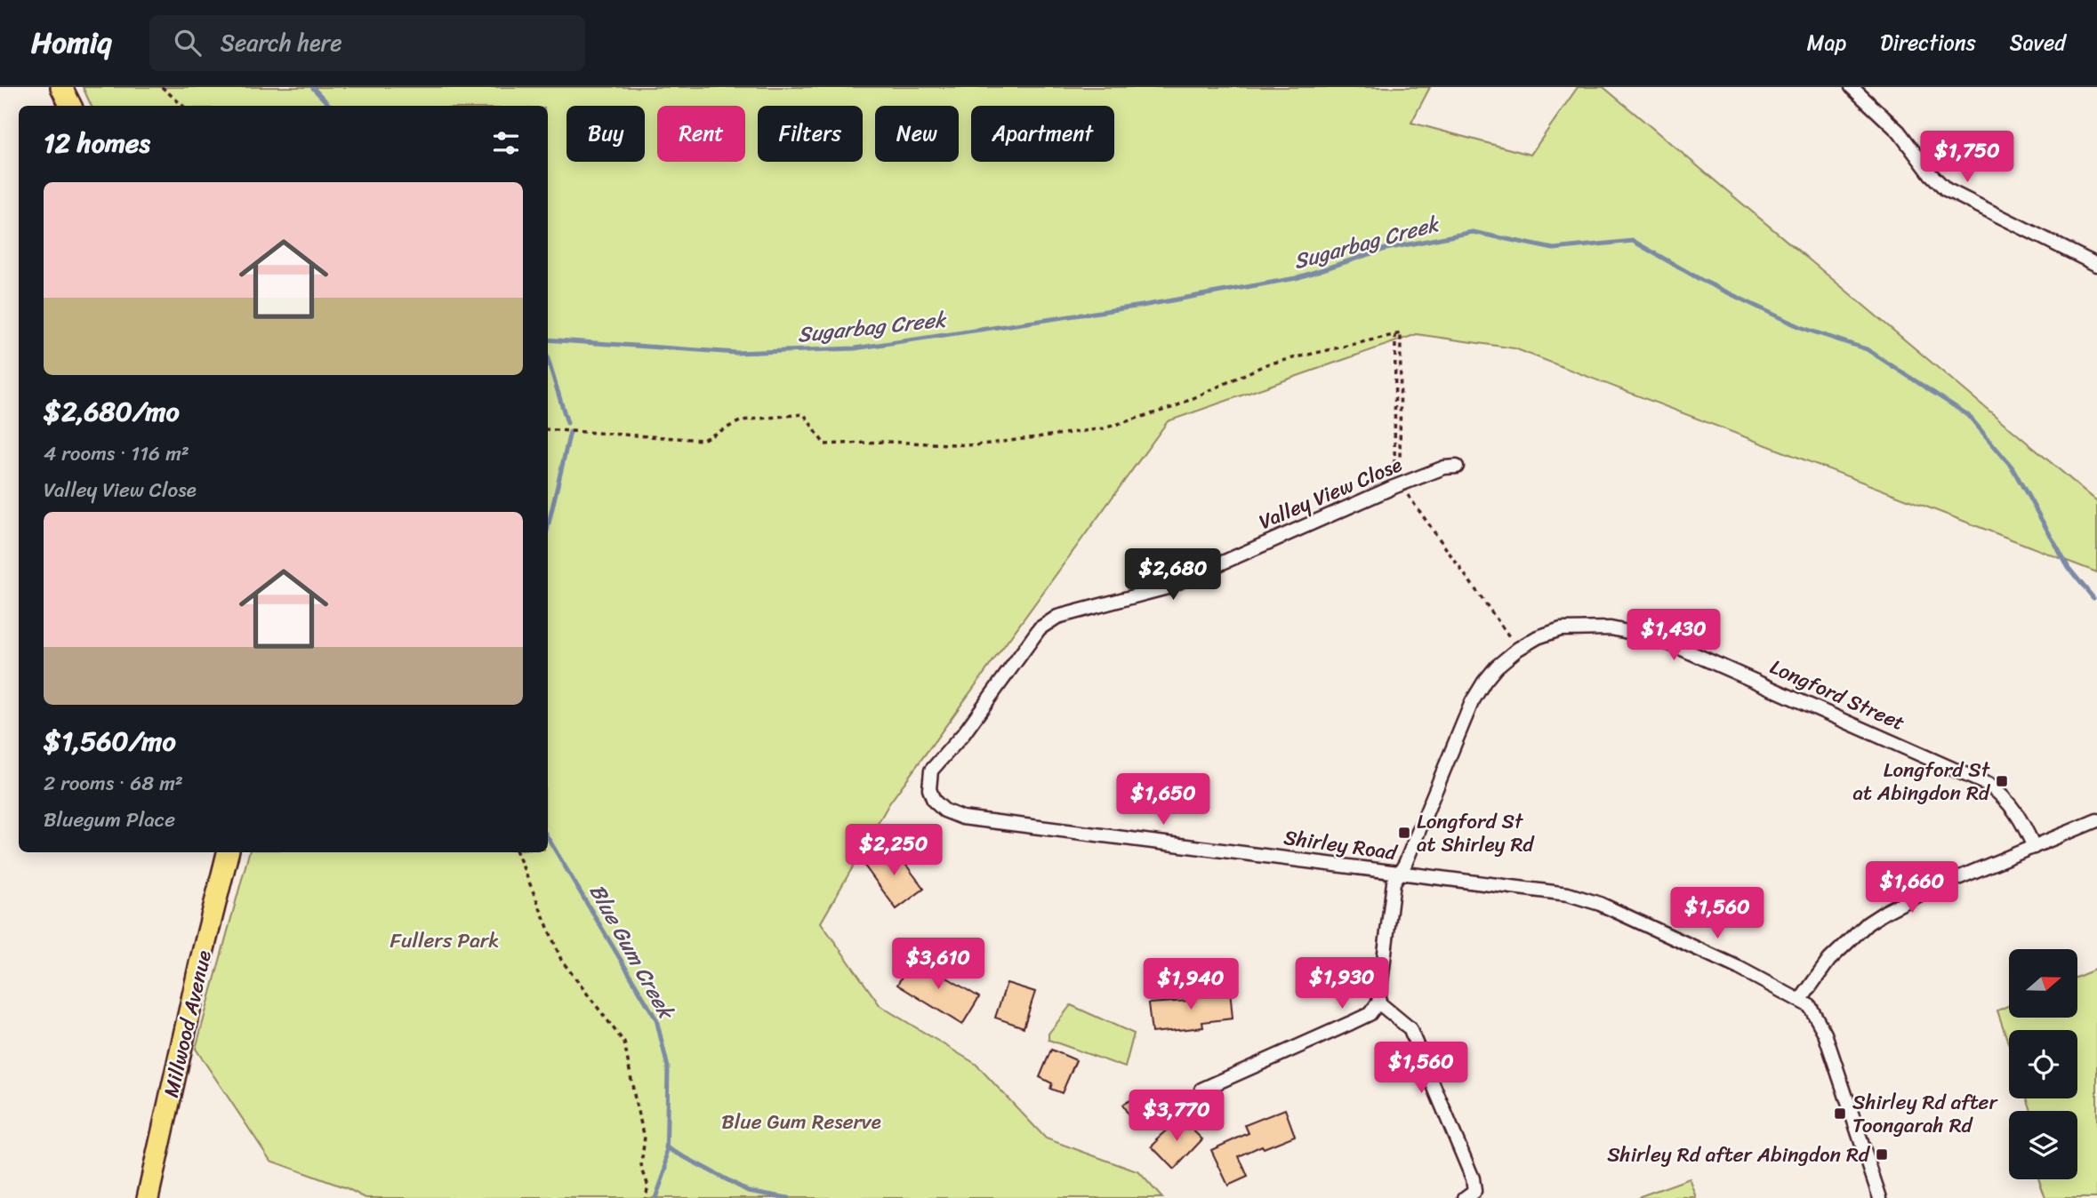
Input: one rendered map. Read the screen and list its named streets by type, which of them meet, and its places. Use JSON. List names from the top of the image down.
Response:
{
  "streets": {
    "main road": ["Millwood Avenue"],
    "street": ["Valley View Close", "Longford Street", "Shirley Road"]
  },
  "crossings": [
    ["Valley View Close", "Shirley Road"],
    ["Longford Street", "Shirley Road"]
  ],
  "water": ["Sugarbag Creek", "Blue Gum Creek"],
  "parks": ["Fullers Park", "Blue Gum Reserve"],
  "places": {
    "transit": [
      "Longford St at Abingdon Rd",
      "Longford St at Shirley Rd",
      "Shirley Rd after Toongarah Rd",
      "Shirley Rd after Abingdon Rd"
    ]
  },
  "north": "right",
  "page": {
    "header": "Homiq",
    "search": "Search here",
    "nav": ["Map", "Directions", "Saved"],
    "chip": [
      "Buy",
      "Rent",
      "Filters",
      "New",
      "Apartment"
    ],
    "heading": "12 homes",
    "price": [
      "$1,750",
      "$2,680",
      "$1,430",
      "$1,650",
      "$2,250",
      "$1,660",
      "$1,560",
      "$3,610",
      "$1,930",
      "$1,940",
      "$1,560",
      "$3,770"
    ],
    "list": [
      {
        "name": "$2,680/mo",
        "note": "4 rooms · 116 m² · Valley View Close"
      },
      {
        "name": "$1,560/mo",
        "note": "2 rooms · 68 m² · Bluegum Place"
      }
    ]
  }
}
